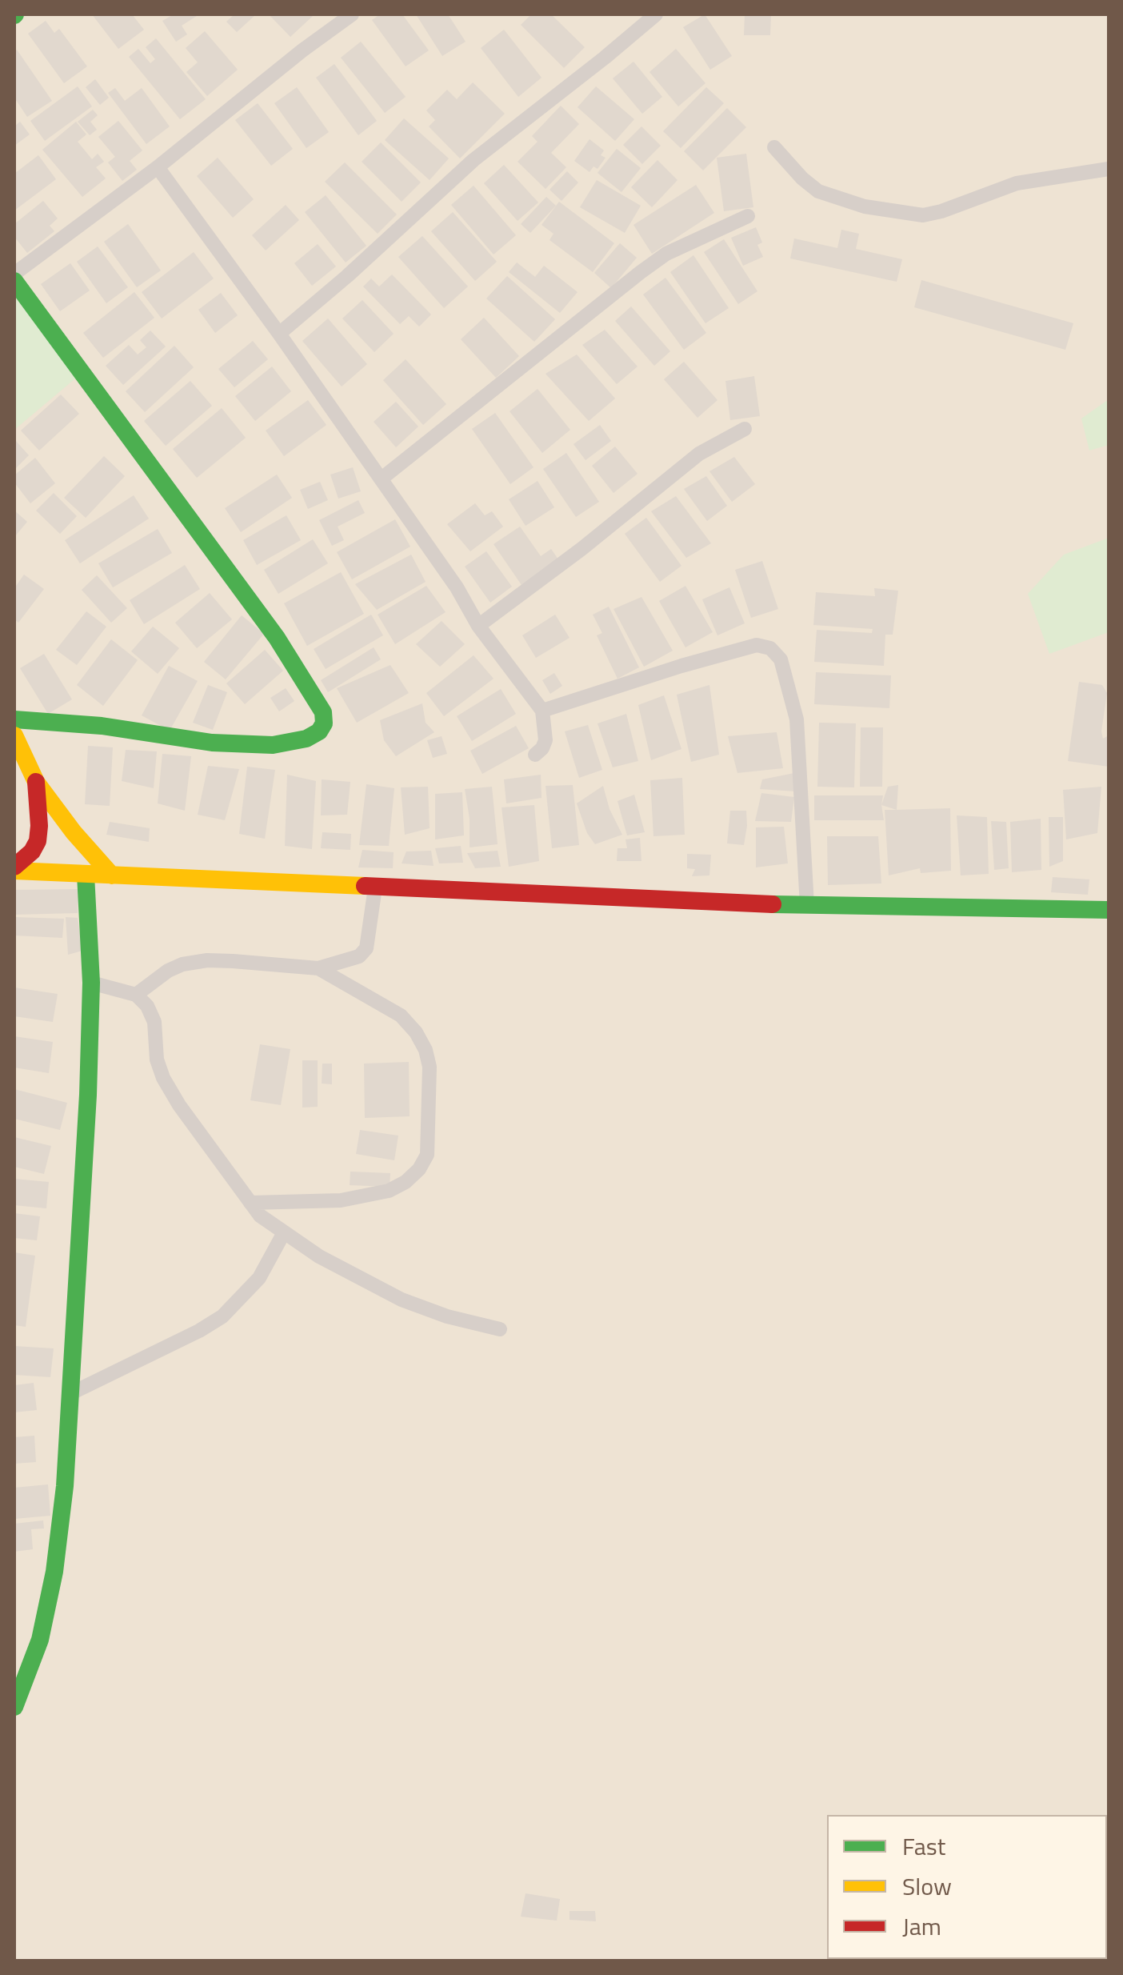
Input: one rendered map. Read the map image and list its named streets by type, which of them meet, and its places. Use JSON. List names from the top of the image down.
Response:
{
  "legend": ["Fast", "Slow", "Jam"]
}
